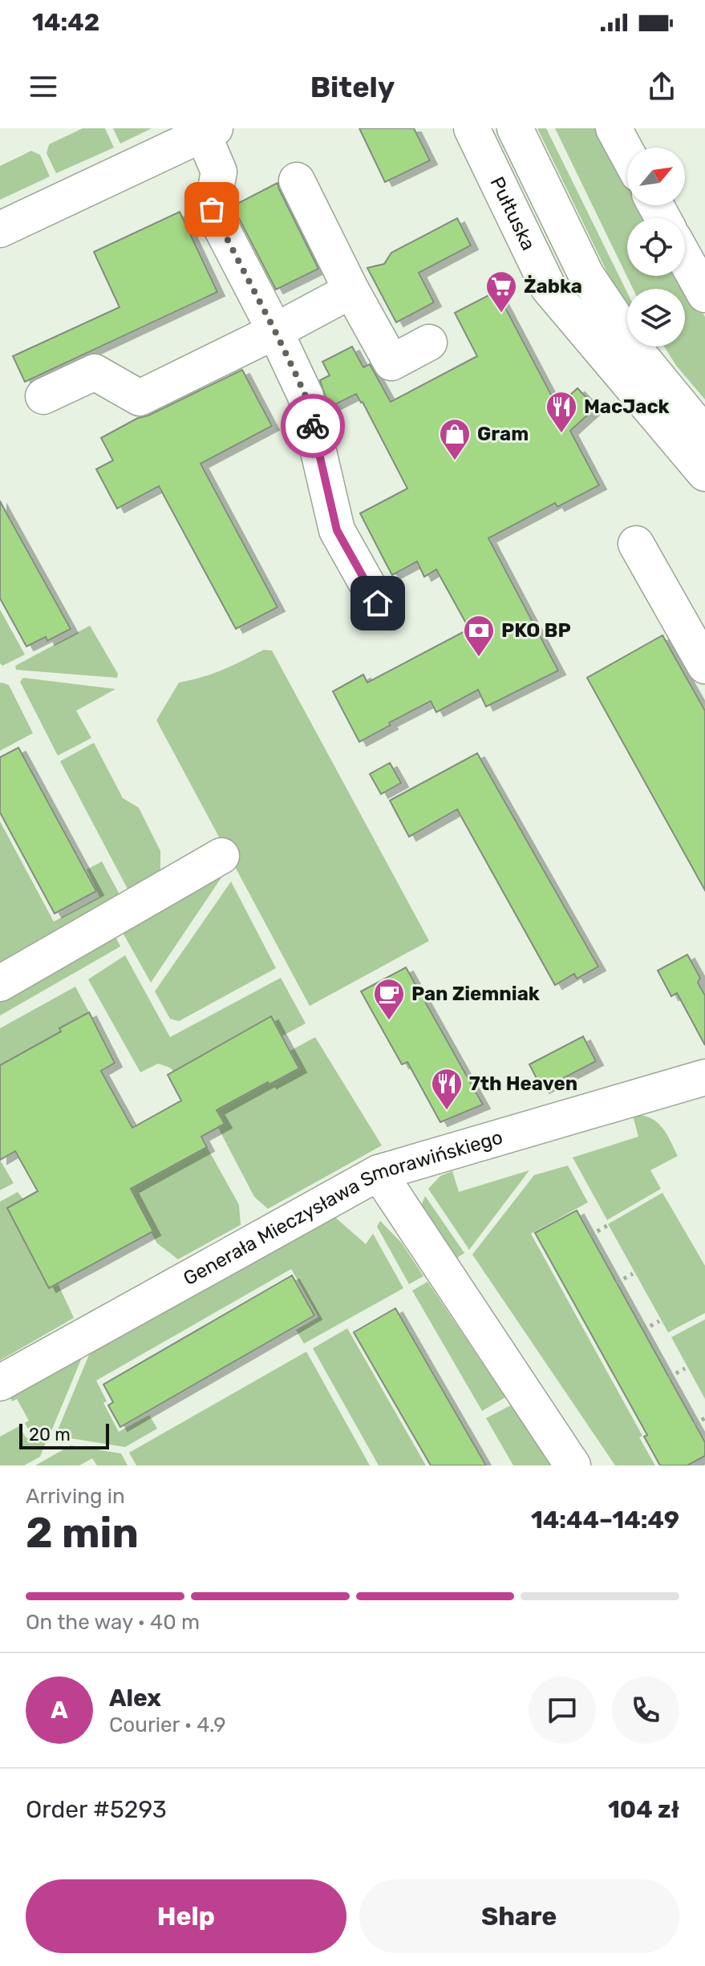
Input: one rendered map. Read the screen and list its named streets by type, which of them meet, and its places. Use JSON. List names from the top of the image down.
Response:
{
  "streets": {
    "street": ["Pułtuska", "Generała Mieczysława Smorawińskiego"]
  },
  "places": {
    "supermarket": ["Żabka"],
    "restaurant": ["MacJack", "7th Heaven"],
    "shop": ["Gram"],
    "bank": ["PKO BP"],
    "cafe": ["Pan Ziemniak"]
  },
  "scale_bar": "20 m",
  "north": "top right",
  "page": {
    "status": "14:42",
    "header": "Bitely",
    "scale": "20 m",
    "heading": ["2 min", "Arriving in", "14:44–14:49"],
    "panel": [
      "Alex",
      "Courier · 4.9",
      "Order #5293",
      "104 zł"
    ],
    "bar": "On the way · 40 m",
    "round": "A",
    "buttons": ["Help", "Share"]
  }
}
